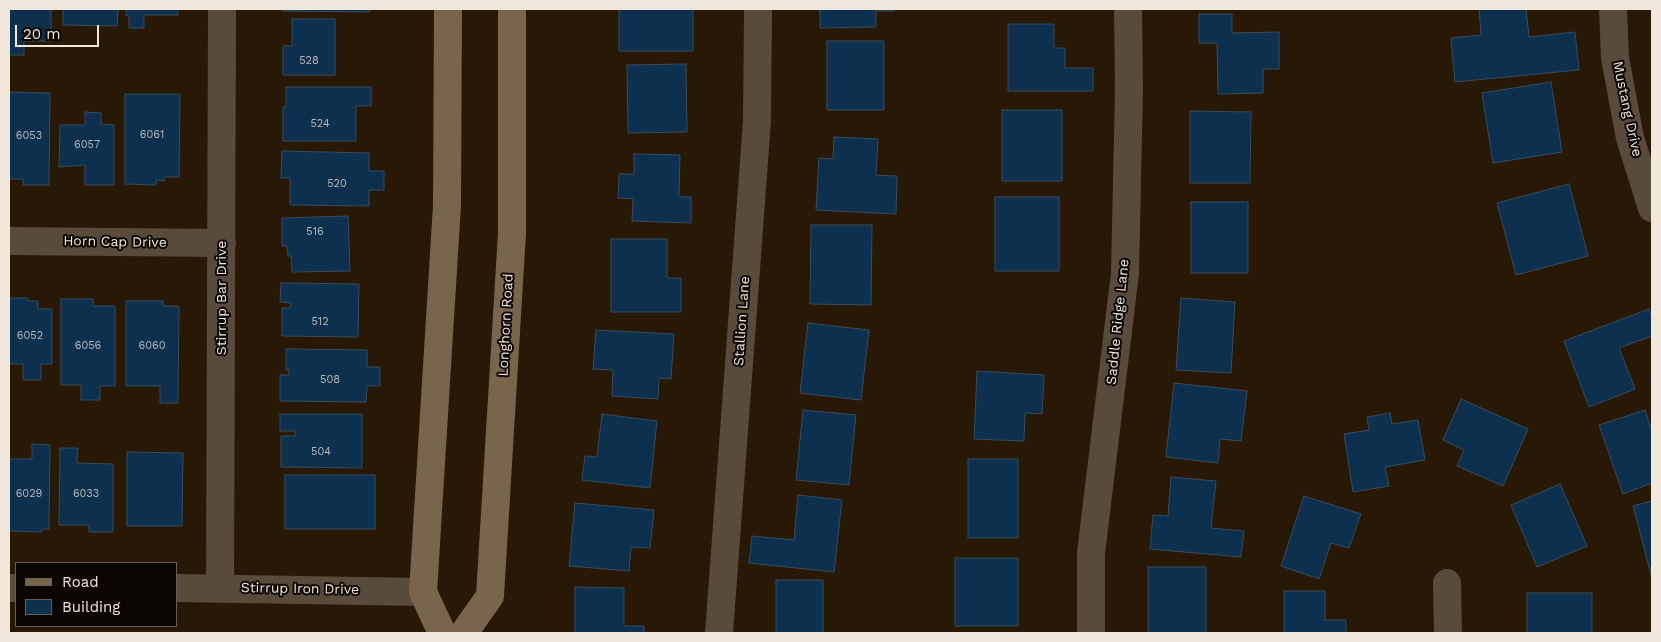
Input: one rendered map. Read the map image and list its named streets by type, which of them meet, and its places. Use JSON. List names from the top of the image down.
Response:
{
  "streets": {
    "main road": ["Longhorn Road"],
    "street": [
      "Mustang Drive",
      "Horn Cap Drive",
      "Stirrup Bar Drive",
      "Stallion Lane",
      "Saddle Ridge Lane",
      "Stirrup Iron Drive"
    ]
  },
  "crossings": [
    ["Horn Cap Drive", "Stirrup Bar Drive"],
    ["Stirrup Bar Drive", "Stirrup Iron Drive"]
  ],
  "house_numbers": [
    "528",
    "524",
    "6061",
    "6053",
    "6057",
    "520",
    "516",
    "512",
    "6052",
    "6056",
    "6060",
    "508",
    "504",
    "6029",
    "6033"
  ],
  "legend": ["Road", "Building"],
  "scale_bar": "20 m"
}
